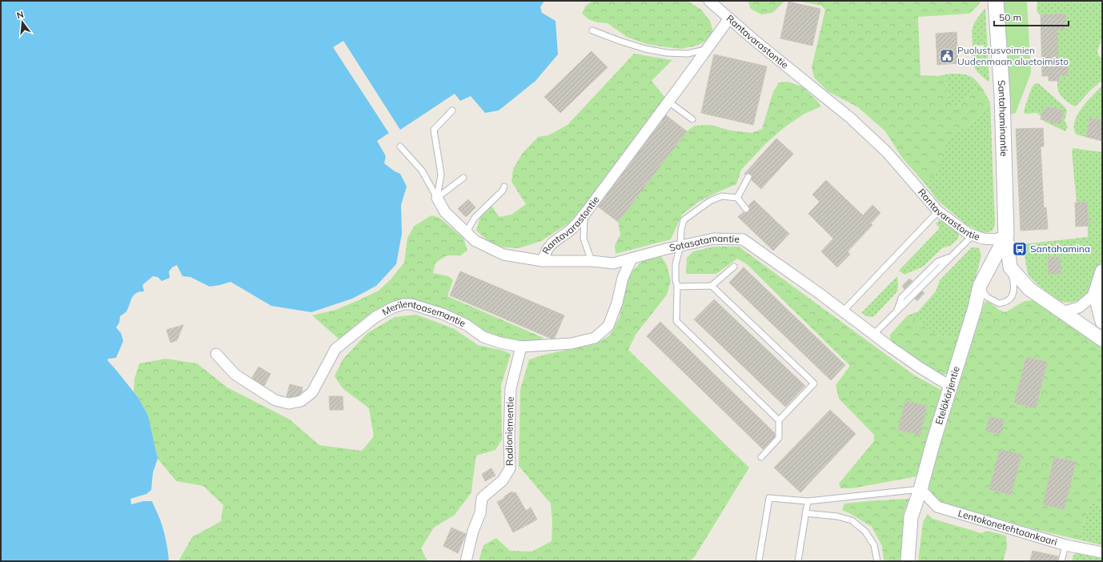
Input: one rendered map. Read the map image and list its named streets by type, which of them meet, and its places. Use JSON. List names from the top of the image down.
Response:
{
  "streets": {
    "main road": ["Santahaminantie"],
    "street": [
      "Rantavarastontie",
      "Sotasatamantie",
      "Merilentoasemantie",
      "Eteläkärjentie",
      "Radioniementie",
      "Lentokonetehtaankaari"
    ]
  },
  "crossings": [
    ["Rantavarastontie", "Santahaminantie"],
    ["Rantavarastontie", "Sotasatamantie"],
    ["Rantavarastontie", "Eteläkärjentie"],
    ["Santahaminantie", "Eteläkärjentie"],
    ["Sotasatamantie", "Merilentoasemantie"],
    ["Sotasatamantie", "Eteläkärjentie"],
    ["Merilentoasemantie", "Radioniementie"],
    ["Eteläkärjentie", "Lentokonetehtaankaari"]
  ],
  "places": {
    "public building": ["Puolustusvoimien Uudenmaan aluetoimisto"],
    "bus stop": ["Santahamina"]
  },
  "scale_bar": "50 m",
  "north": "top"
}
